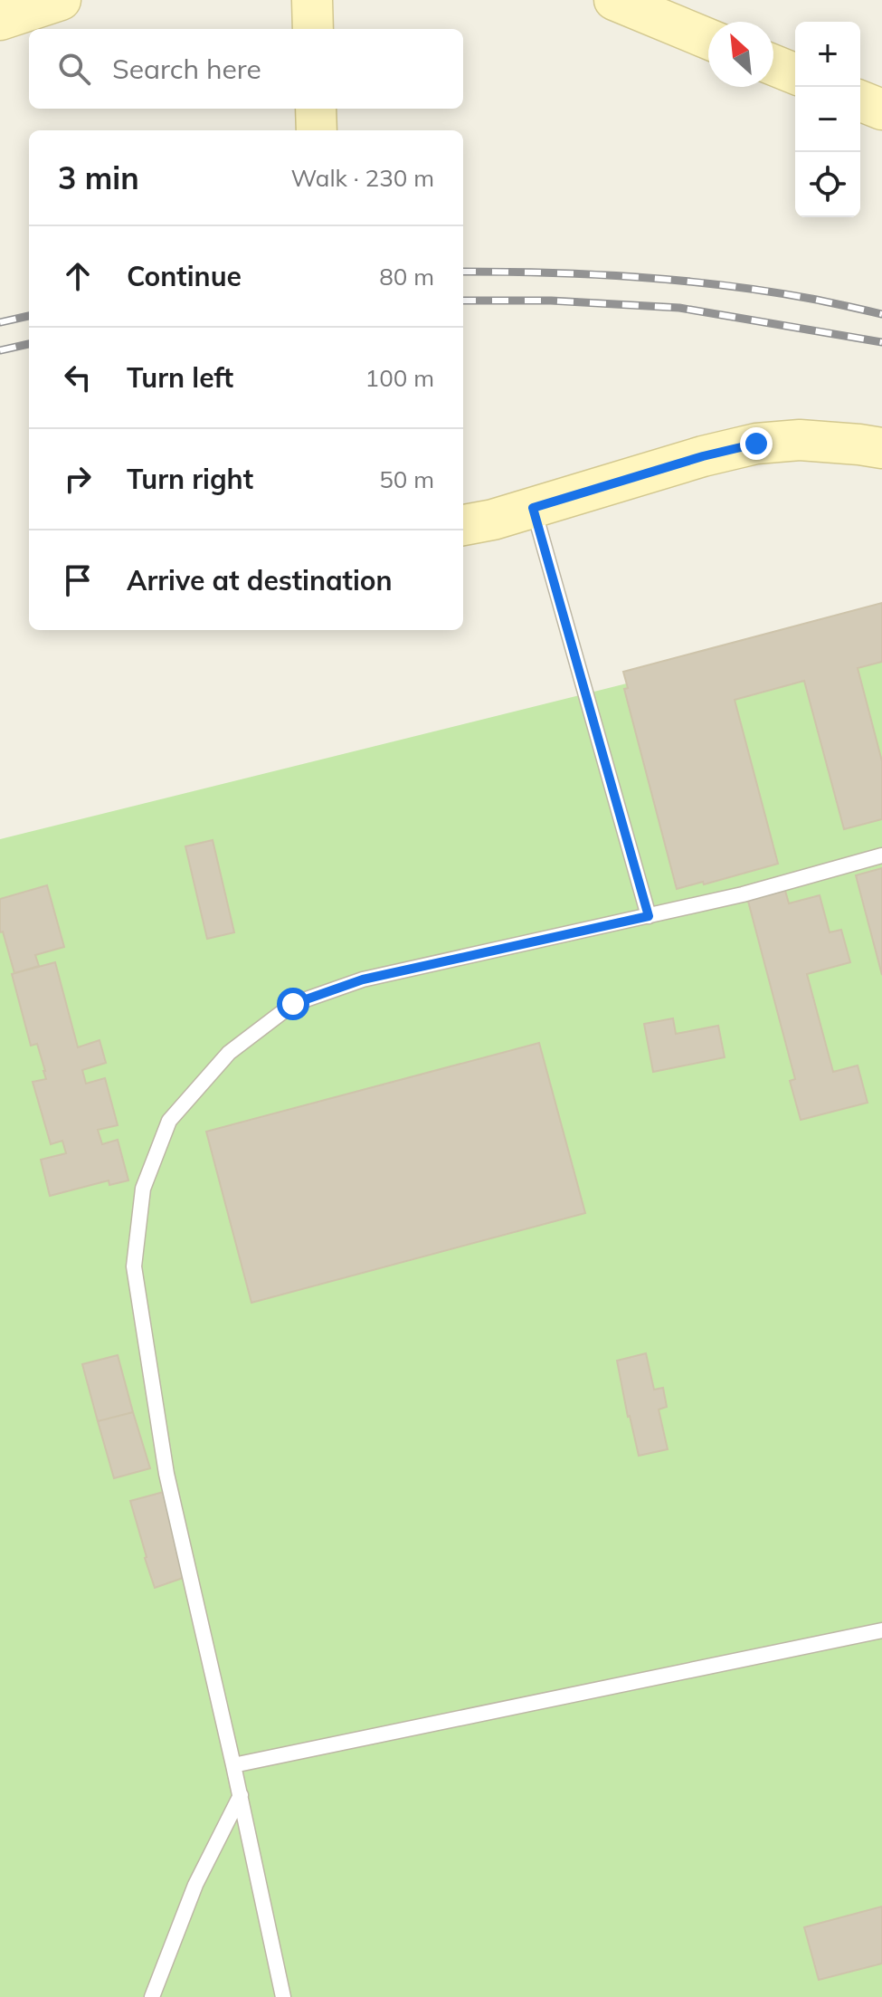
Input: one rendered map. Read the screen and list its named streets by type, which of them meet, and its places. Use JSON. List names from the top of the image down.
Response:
{
  "north": "top left",
  "page": {
    "map_buttons": ["+", "−"],
    "search": "Search here",
    "heading": ["3 min", "Walk · 230 m"],
    "list": [
      ["Continue", "80 m"],
      ["Turn left", "100 m"],
      ["Turn right", "50 m"],
      "Arrive at destination"
    ]
  }
}
